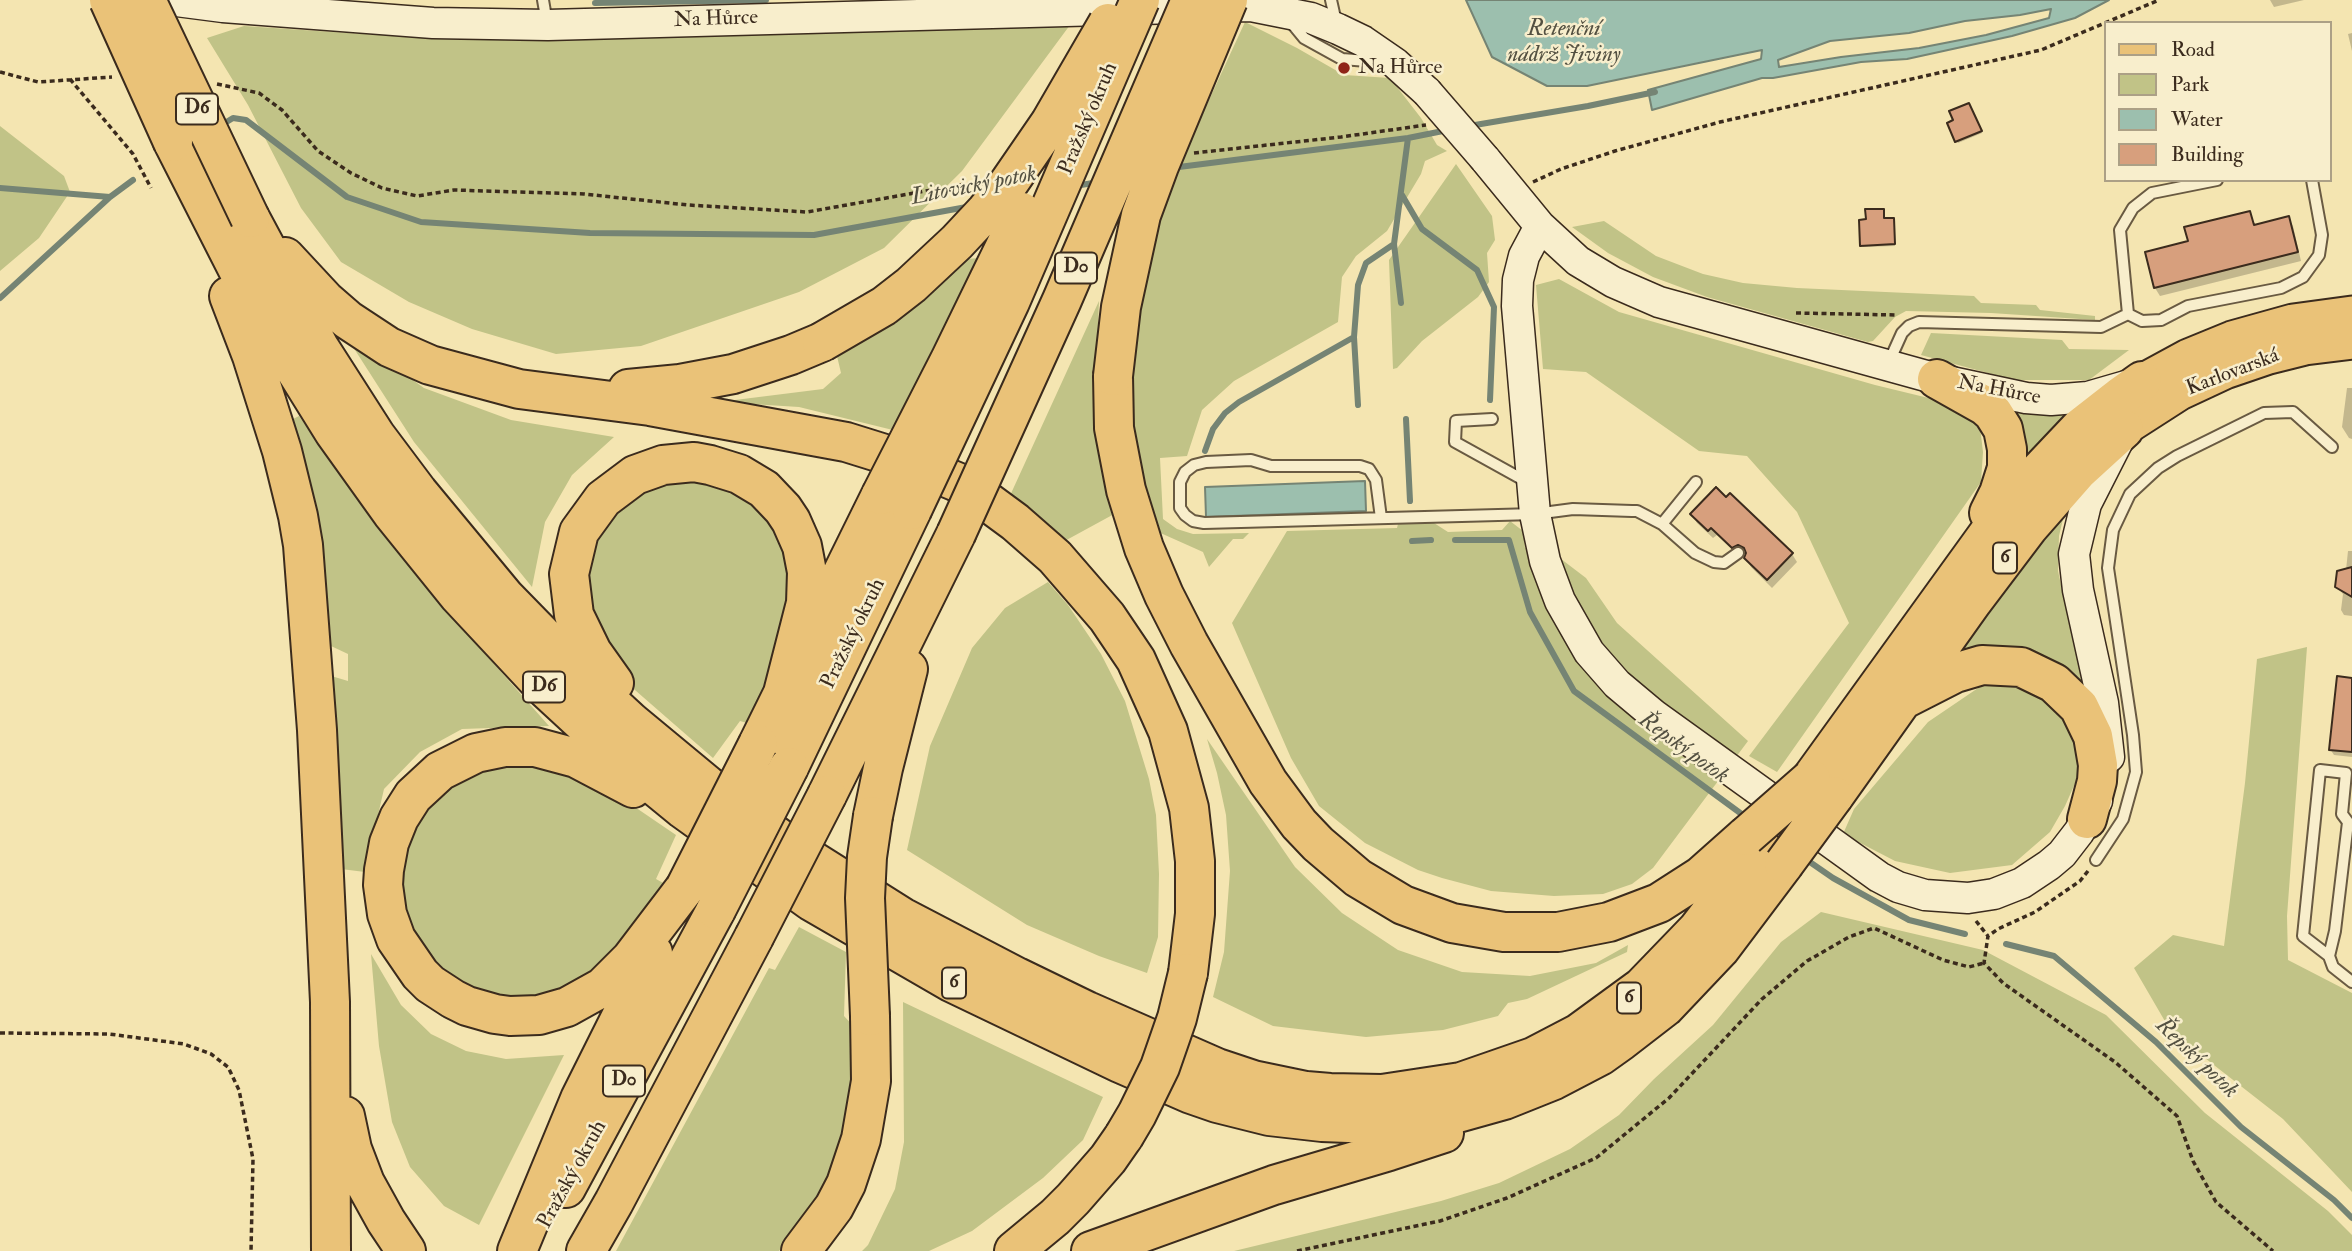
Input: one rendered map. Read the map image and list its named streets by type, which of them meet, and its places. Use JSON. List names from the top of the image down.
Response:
{
  "streets": {
    "highway": [
      "D6",
      "Pražský okruh",
      "D0",
      "6"
    ],
    "main road": ["Na Hůrce", "Karlovarská"]
  },
  "crossings": [
    ["Na Hůrce", "Karlovarská"],
    ["Na Hůrce", "6"],
    ["D6", "6"],
    ["Karlovarská", "6"]
  ],
  "water": ["Retenční nádrž Jiviny", "Litovický potok", "Řepský potok"],
  "places": ["Na Hůrce"],
  "legend": [
    "Road",
    "Park",
    "Water",
    "Building"
  ]
}
